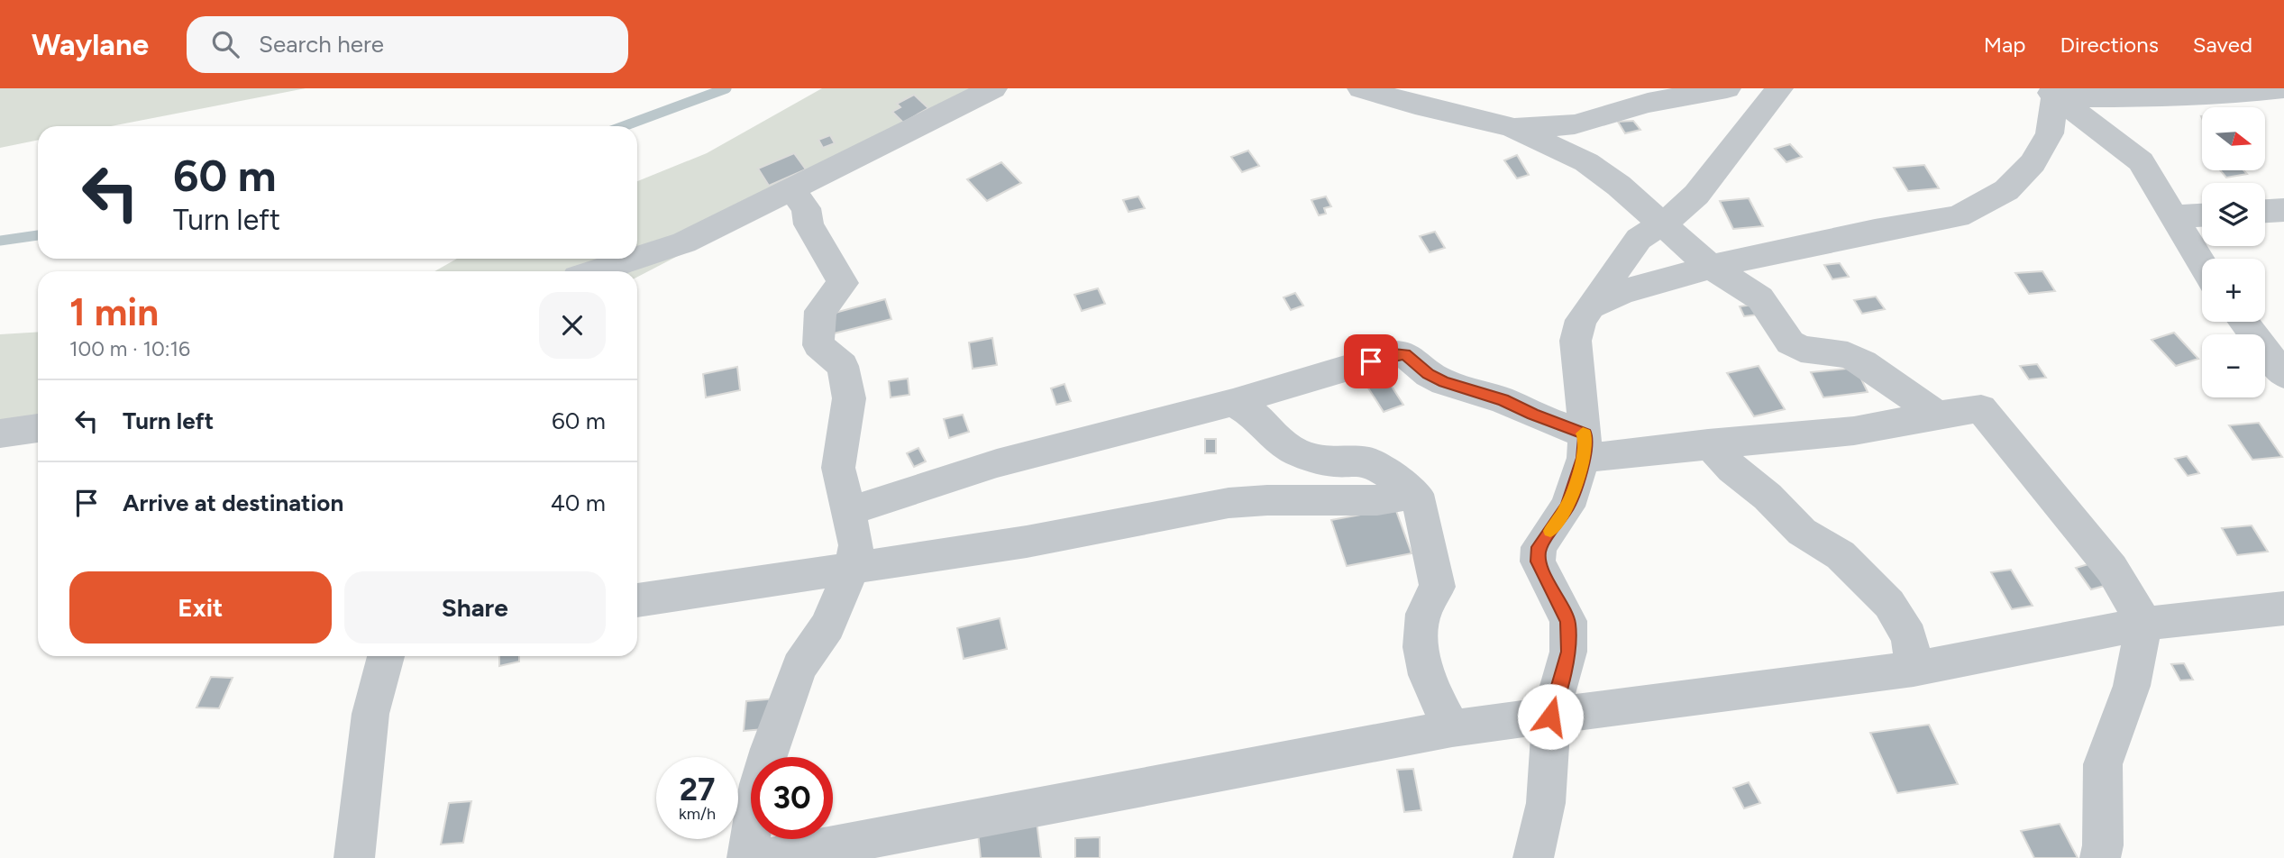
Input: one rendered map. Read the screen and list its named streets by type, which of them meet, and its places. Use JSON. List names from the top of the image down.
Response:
{
  "north": "right",
  "page": {
    "header": "Waylane",
    "search": "Search here",
    "nav": ["Map", "Directions", "Saved"],
    "map_buttons": ["+", "−"],
    "turn": ["60 m", "Turn left"],
    "heading": ["1 min", "100 m · 10:16"],
    "list": [
      {
        "name": "Turn left",
        "value": "60 m"
      },
      {
        "name": "Arrive at destination",
        "value": "40 m"
      }
    ],
    "buttons": ["Exit", "Share"],
    "speed": "27 km/h",
    "limit": "30"
  }
}
